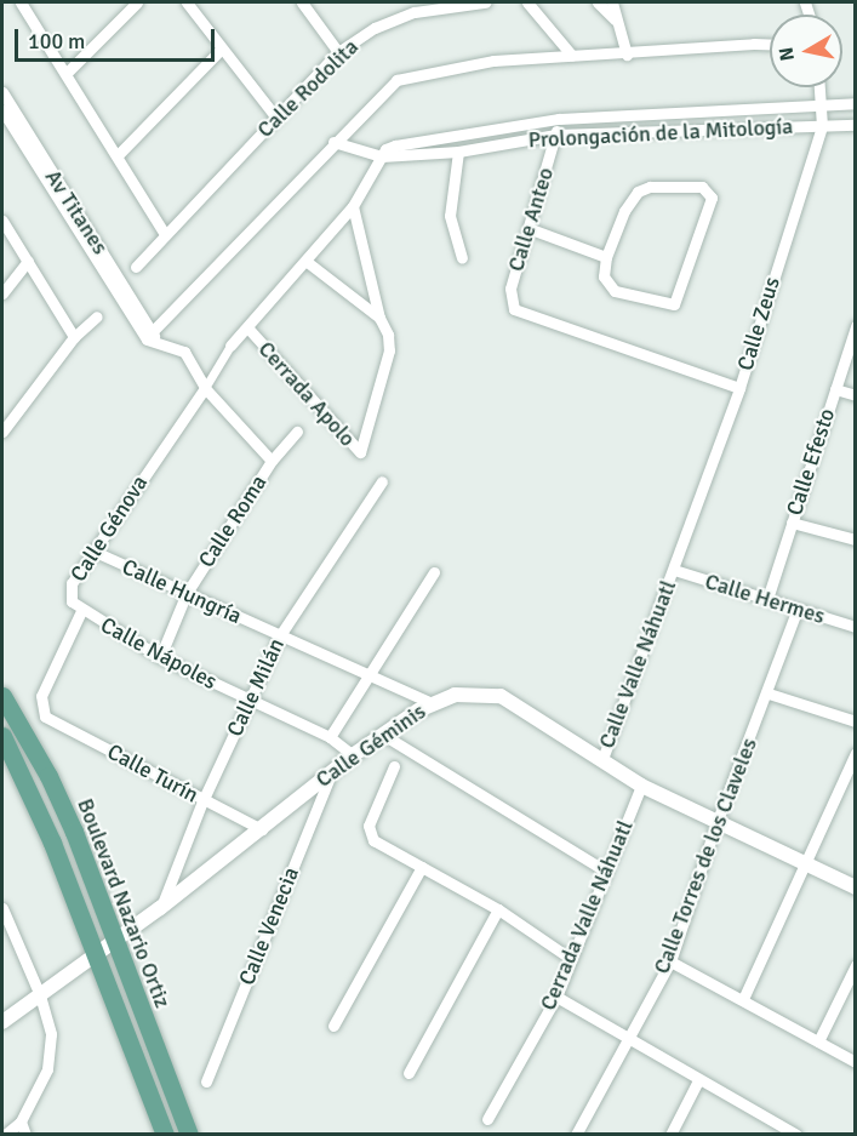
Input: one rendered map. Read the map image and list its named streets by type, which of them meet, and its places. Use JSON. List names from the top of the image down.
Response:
{
  "streets": {
    "main road": ["Boulevard Nazario Ortiz"],
    "street": [
      "Calle Rodolita",
      "Prolongación de la Mitología",
      "Av Titanes",
      "Calle Anteo",
      "Calle Zeus",
      "Cerrada Apolo",
      "Calle Efesto",
      "Calle Roma",
      "Calle Génova",
      "Calle Hungría",
      "Calle Hermes",
      "Calle Nápoles",
      "Calle Valle Náhuatl",
      "Calle Milán",
      "Calle Géminis",
      "Calle Turín",
      "Calle Torres de los Claveles",
      "Cerrada Valle Náhuatl",
      "Calle Venecia"
    ]
  },
  "crossings": [
    ["Prolongación de la Mitología", "Calle Anteo"],
    ["Prolongación de la Mitología", "Calle Zeus"],
    ["Prolongación de la Mitología", "Cerrada Apolo"],
    ["Calle Anteo", "Calle Zeus"],
    ["Calle Zeus", "Calle Hermes"],
    ["Calle Zeus", "Calle Valle Náhuatl"],
    ["Calle Efesto", "Calle Hermes"],
    ["Calle Roma", "Calle Hungría"],
    ["Calle Roma", "Calle Nápoles"],
    ["Calle Génova", "Calle Hungría"],
    ["Calle Génova", "Calle Nápoles"],
    ["Calle Génova", "Calle Turín"],
    ["Calle Hungría", "Calle Milán"],
    ["Calle Hungría", "Calle Géminis"],
    ["Calle Hermes", "Calle Valle Náhuatl"],
    ["Calle Hermes", "Calle Torres de los Claveles"],
    ["Calle Nápoles", "Calle Milán"],
    ["Calle Nápoles", "Calle Géminis"],
    ["Calle Valle Náhuatl", "Calle Géminis"],
    ["Calle Milán", "Calle Géminis"],
    ["Calle Milán", "Calle Turín"],
    ["Calle Géminis", "Calle Turín"],
    ["Calle Géminis", "Calle Torres de los Claveles"],
    ["Calle Géminis", "Boulevard Nazario Ortiz"],
    ["Calle Géminis", "Cerrada Valle Náhuatl"],
    ["Calle Géminis", "Calle Venecia"]
  ],
  "scale_bar": "100 m",
  "north": "left"
}
